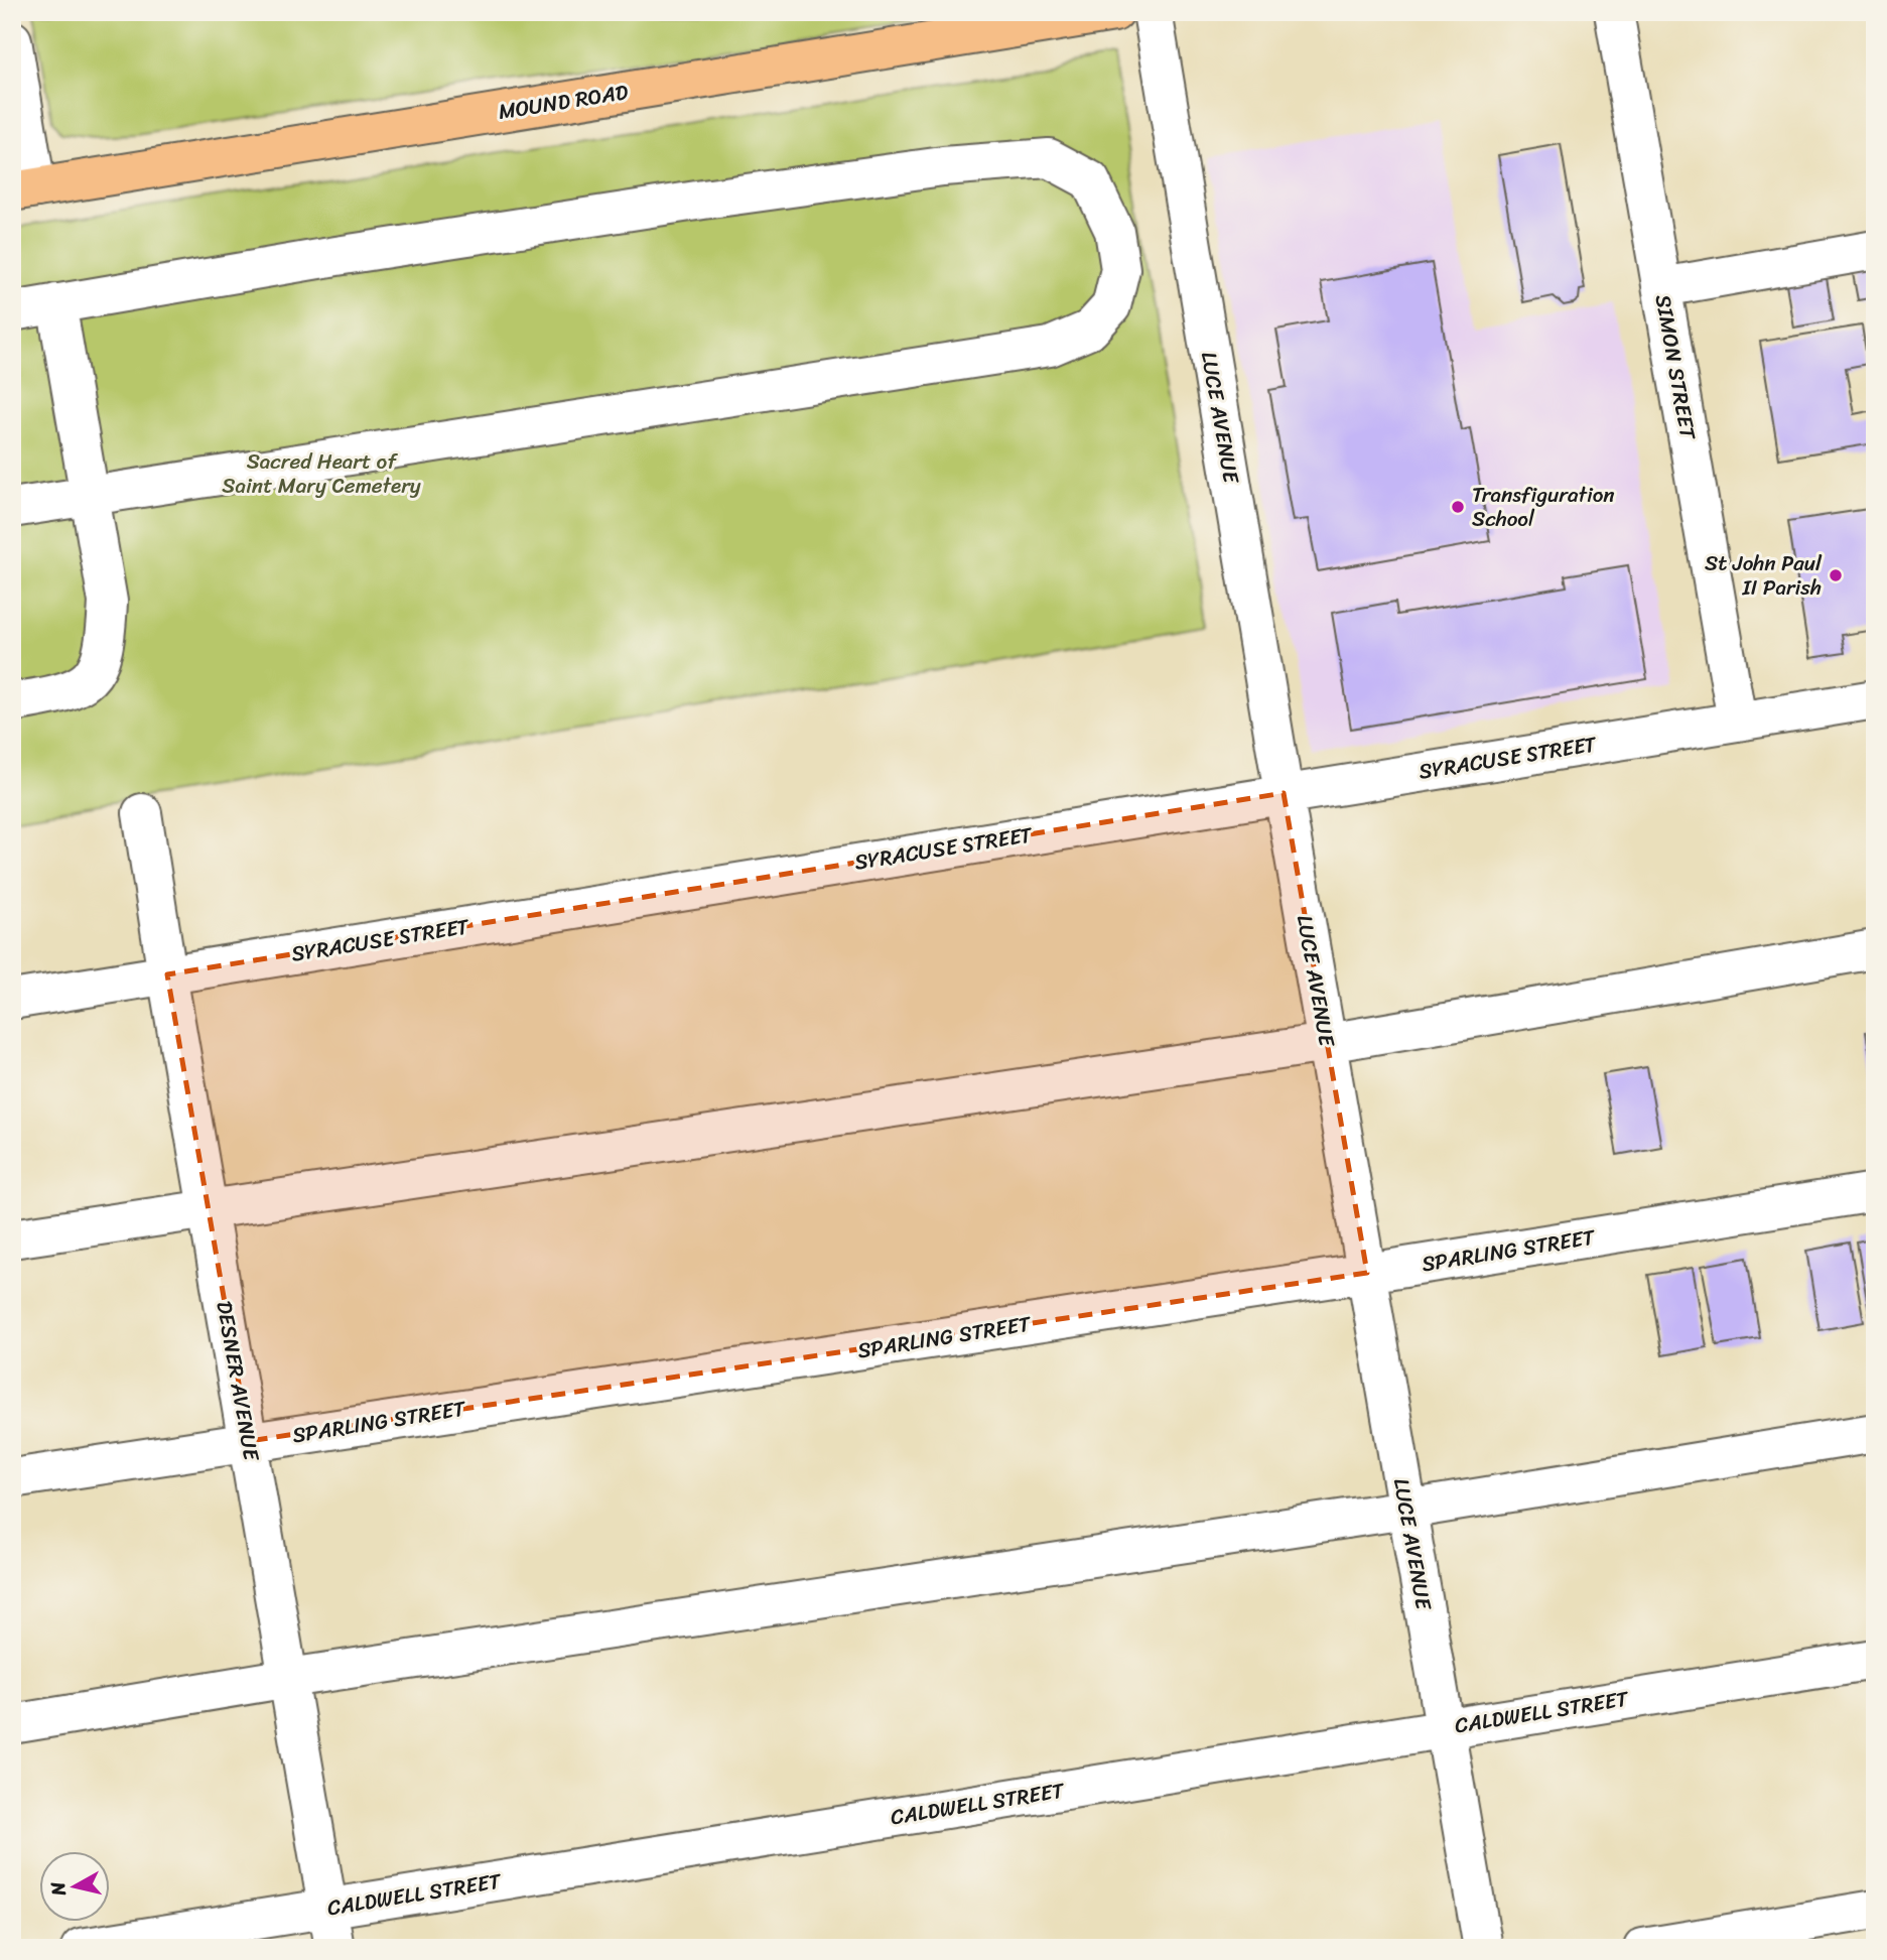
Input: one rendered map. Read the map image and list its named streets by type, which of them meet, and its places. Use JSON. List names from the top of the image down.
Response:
{
  "streets": {
    "main road": ["MOUND ROAD"],
    "street": [
      "SIMON STREET",
      "LUCE AVENUE",
      "SYRACUSE STREET",
      "SPARLING STREET",
      "DESNER AVENUE",
      "CALDWELL STREET"
    ]
  },
  "crossings": [
    ["SIMON STREET", "SYRACUSE STREET"],
    ["LUCE AVENUE", "SYRACUSE STREET"],
    ["LUCE AVENUE", "SPARLING STREET"],
    ["LUCE AVENUE", "CALDWELL STREET"],
    ["SYRACUSE STREET", "DESNER AVENUE"],
    ["SPARLING STREET", "DESNER AVENUE"],
    ["DESNER AVENUE", "CALDWELL STREET"]
  ],
  "parks": ["Sacred Heart of Saint Mary Cemetery"],
  "places": ["Transfiguration School", "St John Paul II Parish"],
  "north": "left"
}
